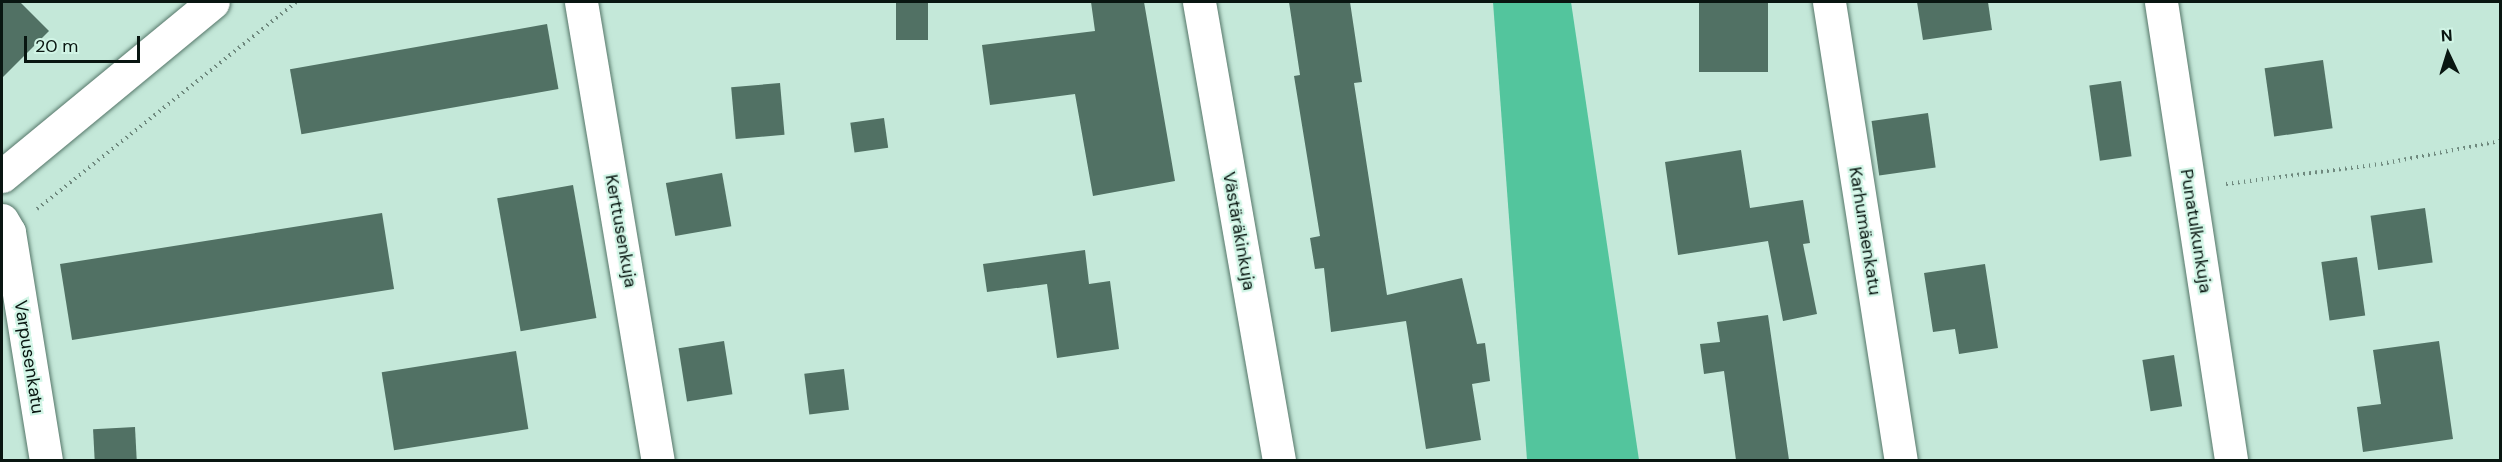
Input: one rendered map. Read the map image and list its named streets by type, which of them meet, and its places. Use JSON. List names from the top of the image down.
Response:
{
  "streets": {
    "street": [
      "Kerttusenkuja",
      "Västäräkinkuja",
      "Karhumäenkatu",
      "Punatulkunkuja",
      "Varpusenkatu"
    ]
  },
  "scale_bar": "20 m",
  "north": "top"
}
